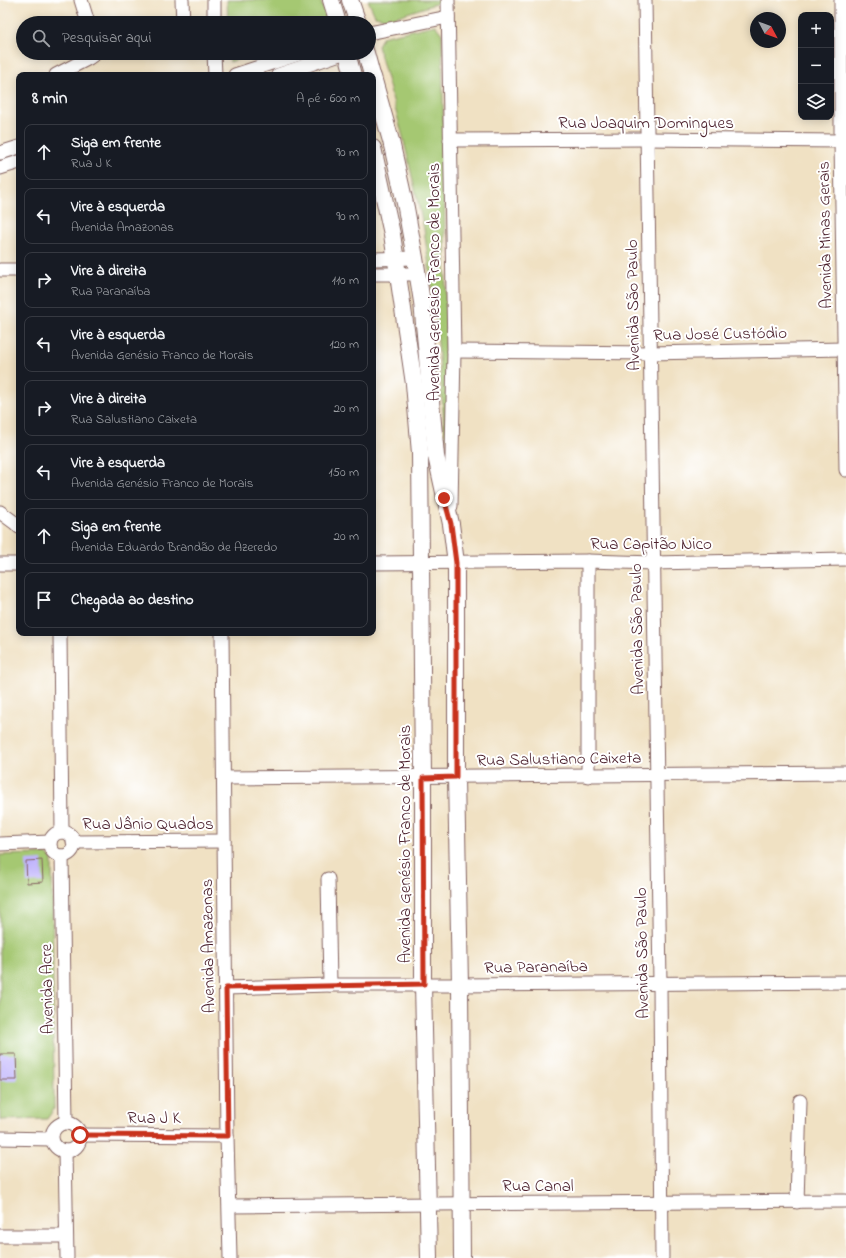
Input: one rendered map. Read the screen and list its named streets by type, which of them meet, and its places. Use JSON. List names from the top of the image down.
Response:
{
  "streets": {
    "main road": ["Avenida Genésio Franco de Morais"],
    "street": [
      "Rua Joaquim Domingues",
      "Avenida Minas Gerais",
      "Avenida São Paulo",
      "Rua José Custódio",
      "Rua Capitão Nico",
      "Rua Salustiano Caixeta",
      "Rua Jânio Quados",
      "Avenida Amazonas",
      "Rua Paranaíba",
      "Avenida Acre",
      "Rua J K",
      "Rua Canal"
    ]
  },
  "crossings": [
    ["Rua Joaquim Domingues", "Avenida Minas Gerais"],
    ["Rua Joaquim Domingues", "Avenida Genésio Franco de Morais"],
    ["Rua Joaquim Domingues", "Avenida São Paulo"],
    ["Avenida Minas Gerais", "Rua José Custódio"],
    ["Avenida Genésio Franco de Morais", "Rua José Custódio"],
    ["Avenida Genésio Franco de Morais", "Rua Capitão Nico"],
    ["Avenida Genésio Franco de Morais", "Rua Salustiano Caixeta"],
    ["Avenida Genésio Franco de Morais", "Rua Paranaíba"],
    ["Avenida Genésio Franco de Morais", "Rua Canal"],
    ["Avenida São Paulo", "Rua José Custódio"],
    ["Avenida São Paulo", "Rua Capitão Nico"],
    ["Avenida São Paulo", "Rua Salustiano Caixeta"],
    ["Avenida São Paulo", "Rua Paranaíba"],
    ["Avenida São Paulo", "Rua Canal"],
    ["Rua Salustiano Caixeta", "Avenida Amazonas"],
    ["Rua Jânio Quados", "Avenida Amazonas"],
    ["Rua Jânio Quados", "Avenida Acre"],
    ["Avenida Amazonas", "Rua Paranaíba"],
    ["Avenida Amazonas", "Rua J K"],
    ["Avenida Amazonas", "Rua Canal"],
    ["Avenida Acre", "Rua J K"]
  ],
  "north": "bottom right",
  "page": {
    "map_buttons": ["+", "−"],
    "search": "Pesquisar aqui",
    "heading": ["8 min", "A pé · 600 m"],
    "list": [
      ["Siga em frente", "Rua J K", "90 m"],
      ["Vire à esquerda", "Avenida Amazonas", "90 m"],
      ["Vire à direita", "Rua Paranaíba", "110 m"],
      ["Vire à esquerda", "Avenida Genésio Franco de Morais", "120 m"],
      ["Vire à direita", "Rua Salustiano Caixeta", "20 m"],
      ["Vire à esquerda", "Avenida Genésio Franco de Morais", "150 m"],
      ["Siga em frente", "Avenida Eduardo Brandão de Azeredo", "20 m"],
      "Chegada ao destino"
    ]
  }
}
